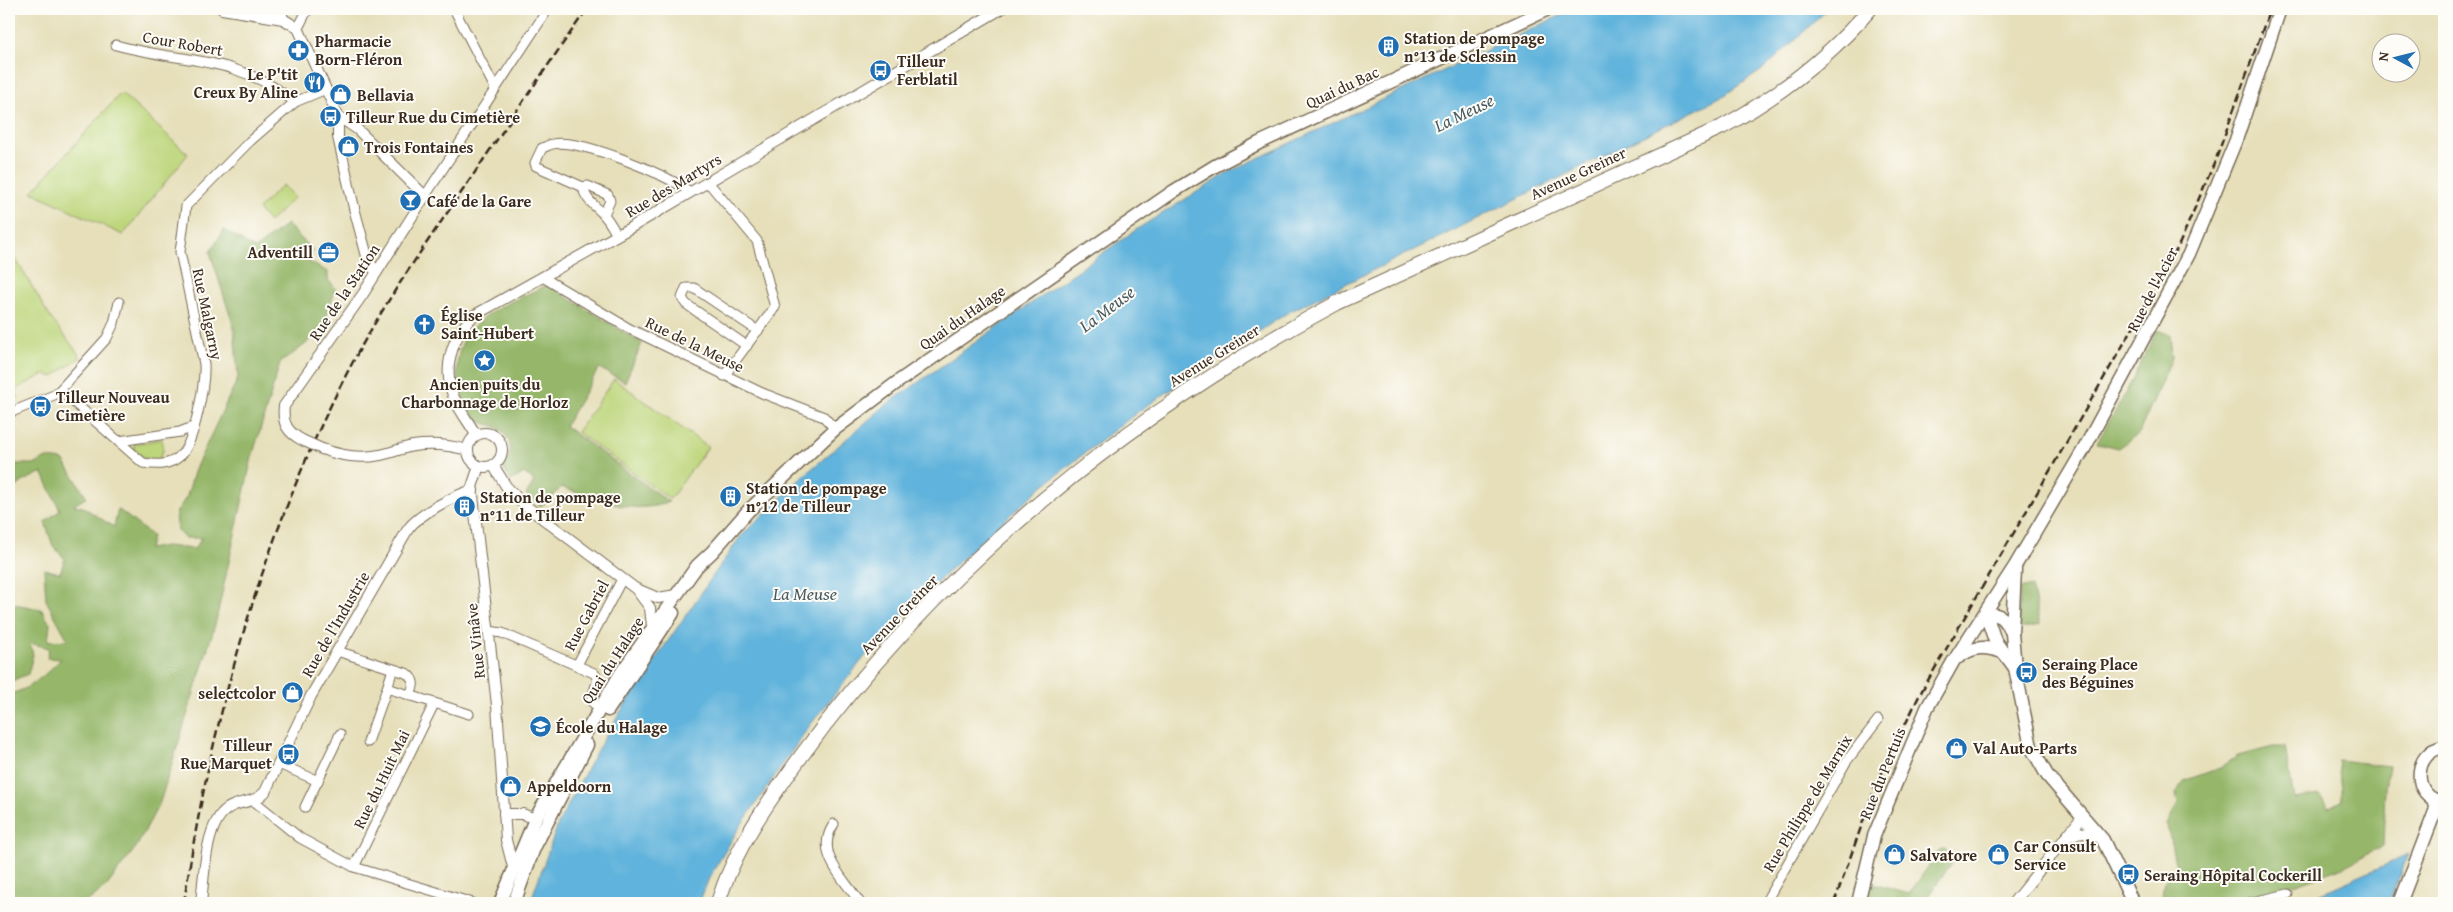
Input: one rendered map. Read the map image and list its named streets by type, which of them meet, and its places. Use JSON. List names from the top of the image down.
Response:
{
  "streets": {
    "main road": [
      "Quai du Bac",
      "Avenue Greiner",
      "Rue de l'Acier",
      "Quai du Halage",
      "Rue du Pertuis"
    ],
    "street": [
      "Cour Robert",
      "Rue des Martyrs",
      "Rue de la Station",
      "Rue Malgarny",
      "Rue de la Meuse",
      "Rue Gabriel",
      "Rue de l'Industrie",
      "Rue Vinâve",
      "Rue du Huit Mai",
      "Rue Philippe de Marnix"
    ]
  },
  "crossings": [
    ["Cour Robert", "Rue Malgarny"],
    ["Quai du Bac", "Quai du Halage"],
    ["Rue des Martyrs", "Rue de la Station"],
    ["Rue des Martyrs", "Rue de la Meuse"],
    ["Rue des Martyrs", "Rue Vinâve"],
    ["Rue de l'Acier", "Rue du Pertuis"],
    ["Rue de la Station", "Rue Vinâve"],
    ["Quai du Halage", "Rue de la Meuse"],
    ["Quai du Halage", "Rue Vinâve"],
    ["Rue de l'Industrie", "Rue Vinâve"]
  ],
  "water": ["La Meuse"],
  "places": {
    "building": ["Station de pompage n°13 de Sclessin", "Station de pompage n°12 de Tilleur", "Station de pompage n°11 de Tilleur"],
    "pharmacy": ["Pharmacie Born-Fléron"],
    "bus stop": [
      "Tilleur Ferblatil",
      "Tilleur Rue du Cimetière",
      "Tilleur Nouveau Cimetière",
      "Seraing Place des Béguines",
      "Tilleur Rue Marquet",
      "Seraing Hôpital Cockerill"
    ],
    "restaurant": ["Le P'tit Creux By Aline"],
    "shop": [
      "Bellavia",
      "Trois Fontaines",
      "selectcolor",
      "Val Auto-Parts",
      "Appeldoorn",
      "Salvatore",
      "Car Consult Service"
    ],
    "bar": ["Café de la Gare"],
    "office": ["Adventill"],
    "church": ["Église Saint-Hubert"],
    "place": ["Ancien puits du Charbonnage de Horloz"],
    "school or university": ["École du Halage"]
  },
  "north": "left"
}
